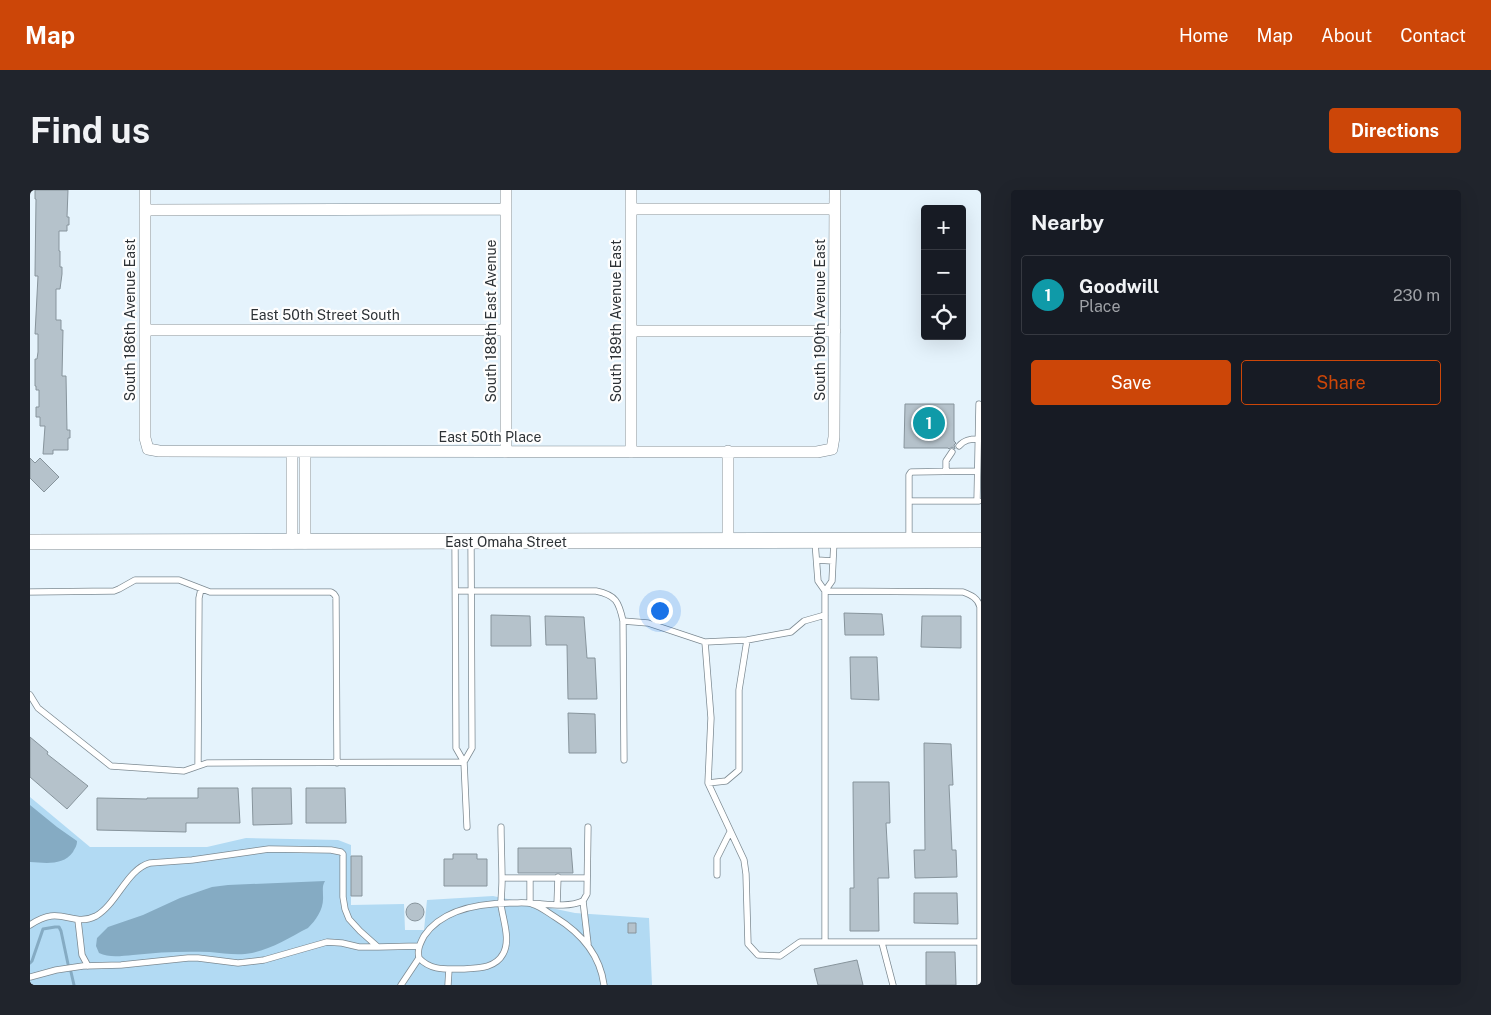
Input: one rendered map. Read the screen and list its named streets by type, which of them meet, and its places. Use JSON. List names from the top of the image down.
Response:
{
  "streets": {
    "street": [
      "East 50th Street South",
      "South 186th Avenue East",
      "South 190th Avenue East",
      "South 188th East Avenue",
      "South 189th Avenue East",
      "East 50th Place",
      "East Omaha Street"
    ]
  },
  "crossings": [
    ["East 50th Street South", "South 186th Avenue East"],
    ["East 50th Street South", "South 188th East Avenue"],
    ["South 186th Avenue East", "East 50th Place"],
    ["South 190th Avenue East", "East 50th Place"],
    ["South 188th East Avenue", "East 50th Place"],
    ["South 189th Avenue East", "East 50th Place"]
  ],
  "page": {
    "header": "Map",
    "nav": [
      "Home",
      "Map",
      "About",
      "Contact"
    ],
    "buttons": [
      "Directions",
      ["Save", "Share"]
    ],
    "title": "Find us",
    "heading": "Nearby",
    "map_buttons": ["+", "−"],
    "list": [
      {
        "mark": "1",
        "name": "Goodwill",
        "note": "Place",
        "value": "230 m"
      }
    ],
    "pins": "1"
  }
}
